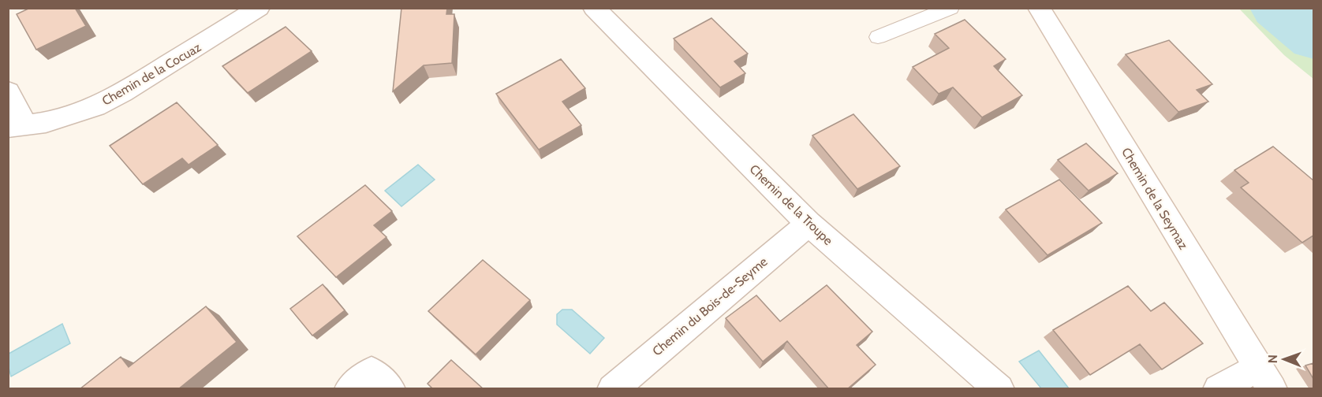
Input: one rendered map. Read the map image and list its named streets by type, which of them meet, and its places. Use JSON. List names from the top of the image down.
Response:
{
  "streets": {
    "street": [
      "Chemin de la Cocuaz",
      "Chemin de la Seymaz",
      "Chemin de la Troupe",
      "Chemin du Bois-de-Seyme"
    ]
  },
  "crossings": [
    ["Chemin de la Troupe", "Chemin du Bois-de-Seyme"]
  ],
  "north": "left"
}
